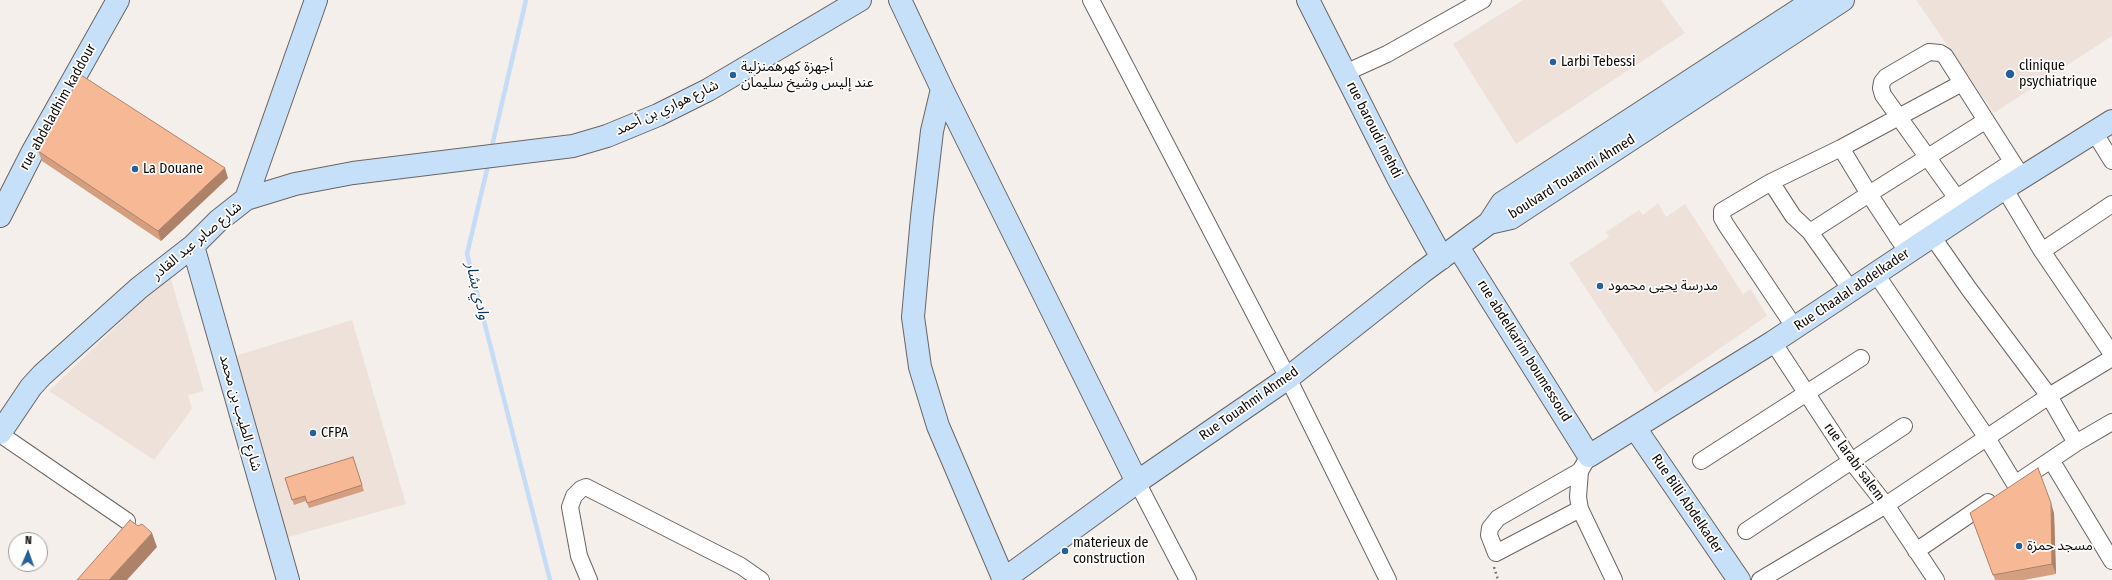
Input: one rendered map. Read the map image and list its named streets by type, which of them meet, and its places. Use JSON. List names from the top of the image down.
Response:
{
  "streets": {
    "street": [
      "rue abdeladhim kaddour",
      "شارع هواري بن أحمد",
      "rue baroudi mehdi",
      "boulvard Touahmi Ahmed",
      "شارع صابر عبد القادر",
      "Rue Chaalal abdelkader",
      "rue abdelkarim boumessoud",
      "Rue Touahmi Ahmed",
      "شارع الطيب بن محمد",
      "rue larabi salem",
      "Rue Billi Abdelkader"
    ]
  },
  "crossings": [
    ["شارع هواري بن أحمد", "شارع صابر عبد القادر"],
    ["rue baroudi mehdi", "rue abdelkarim boumessoud"],
    ["rue baroudi mehdi", "Rue Touahmi Ahmed"],
    ["boulvard Touahmi Ahmed", "Rue Touahmi Ahmed"],
    ["شارع صابر عبد القادر", "شارع الطيب بن محمد"],
    ["Rue Chaalal abdelkader", "rue abdelkarim boumessoud"],
    ["Rue Chaalal abdelkader", "rue larabi salem"],
    ["Rue Chaalal abdelkader", "Rue Billi Abdelkader"],
    ["rue abdelkarim boumessoud", "Rue Touahmi Ahmed"]
  ],
  "water": ["وادي بشار"],
  "places": [
    "Larbi Tebessi",
    "clinique psychiatrique",
    "أجهزة كهرهمنزلية عند إليس وشيخ سليمان",
    "La Douane",
    "مدرسة يحيى محمود",
    "CFPA",
    "مسجد حمزة",
    "materieux de construction"
  ],
  "north": "top"
}
